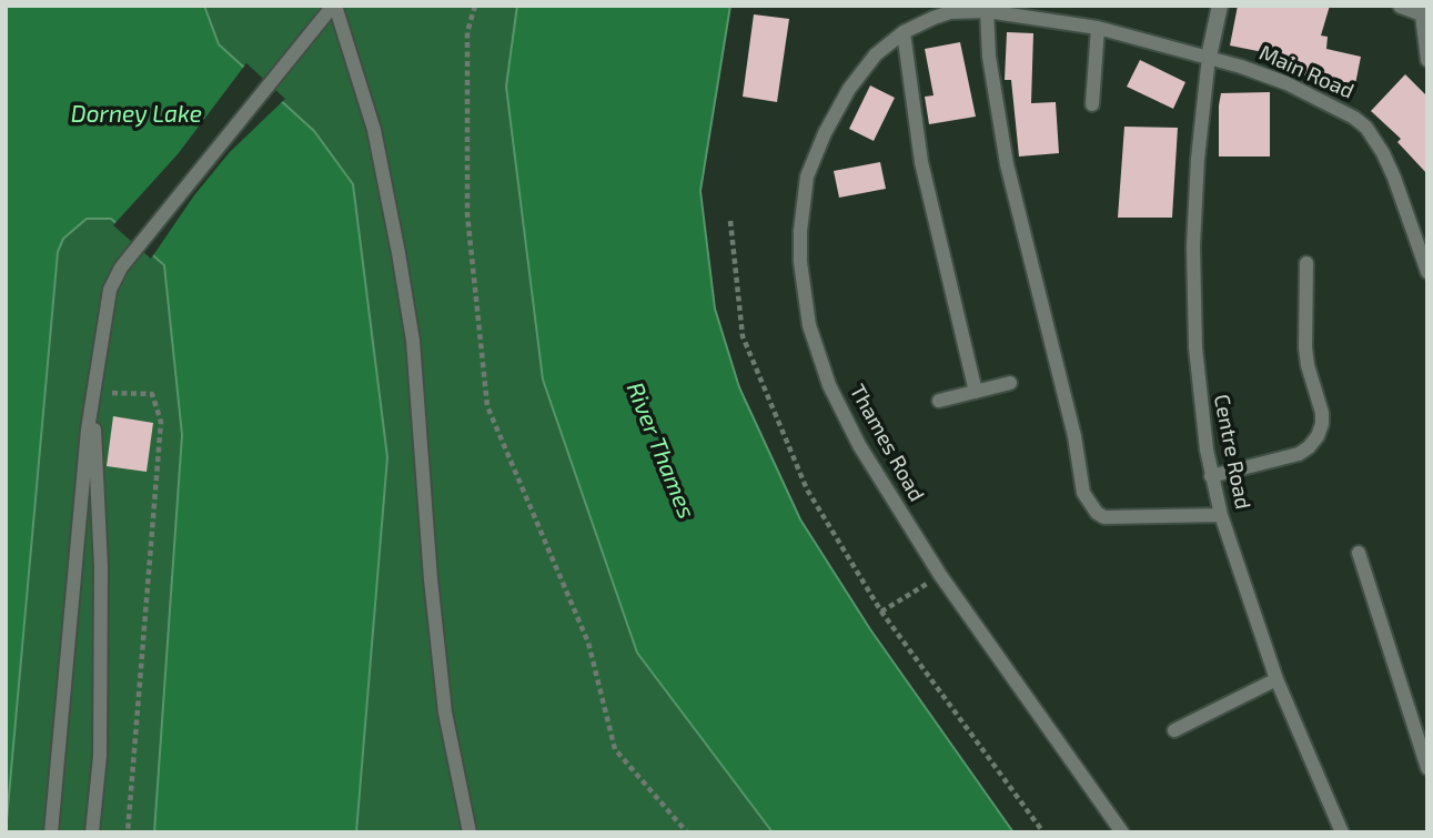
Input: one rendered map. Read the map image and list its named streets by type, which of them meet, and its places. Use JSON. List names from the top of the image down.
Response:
{
  "streets": {
    "lane": ["Main Road", "Thames Road", "Centre Road"]
  },
  "crossings": [
    ["Main Road", "Thames Road"],
    ["Main Road", "Centre Road"],
    ["Thames Road", "Centre Road"]
  ],
  "water": ["Dorney Lake", "River Thames"]
}
